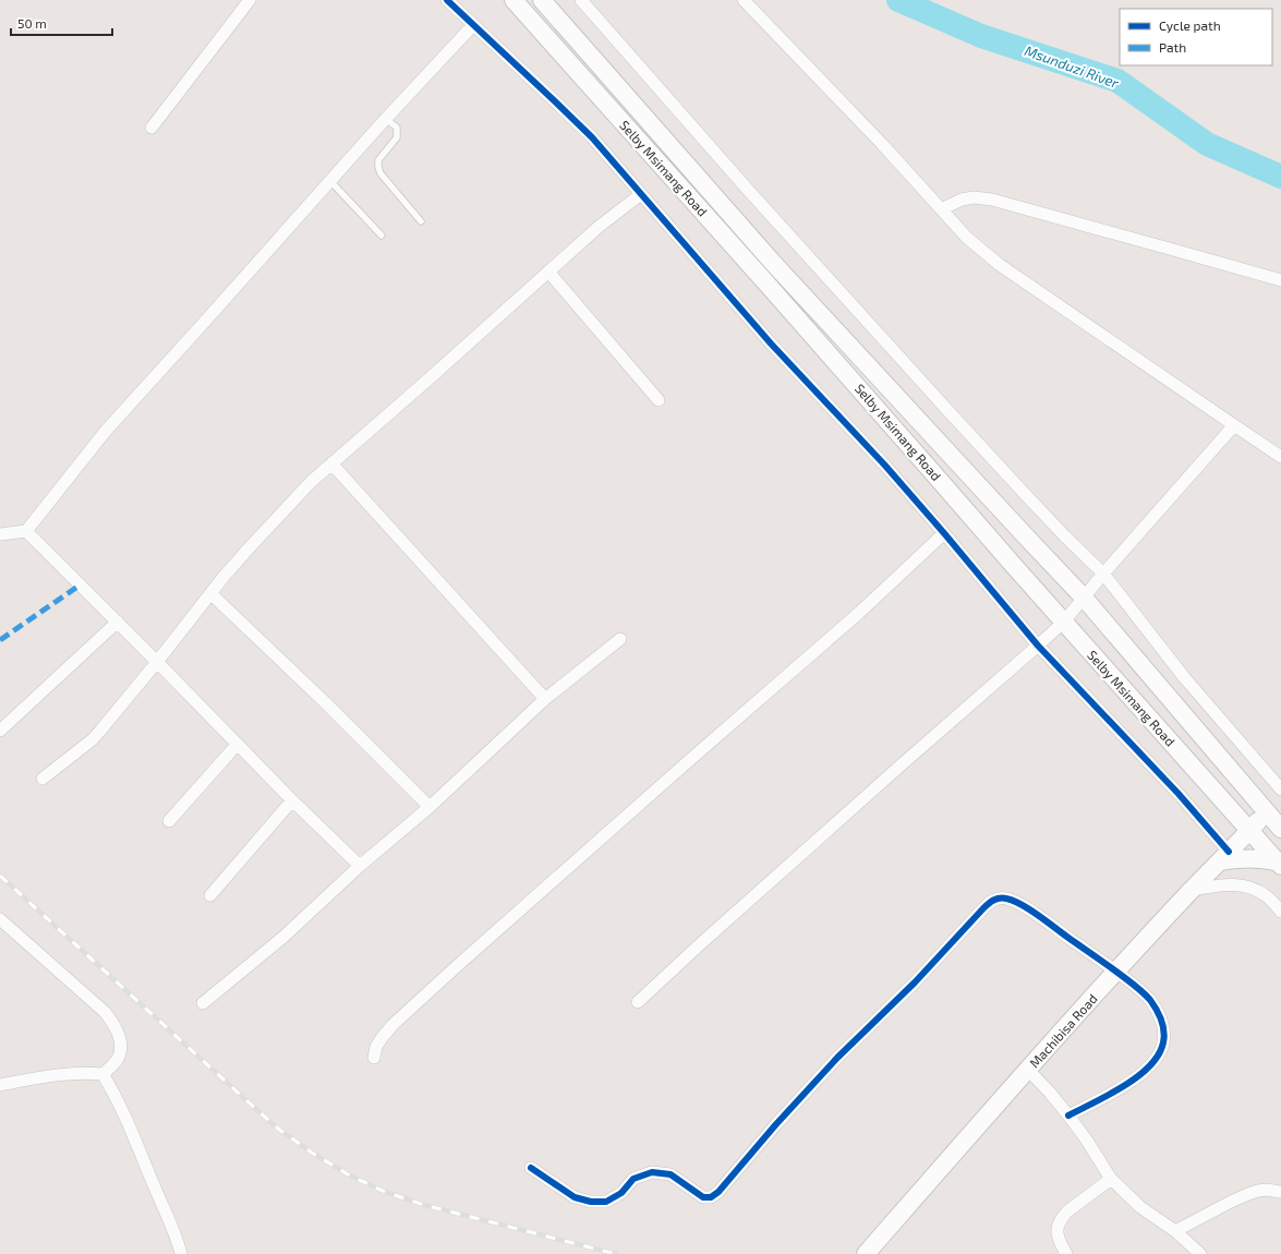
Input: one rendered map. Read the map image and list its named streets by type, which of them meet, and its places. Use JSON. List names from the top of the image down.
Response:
{
  "streets": {
    "main road": ["Selby Msimang Road", "Machibisa Road"]
  },
  "crossings": [
    ["Selby Msimang Road", "Machibisa Road"]
  ],
  "water": ["Msunduzi River"],
  "legend": ["Cycle path", "Path"],
  "scale_bar": "50 m"
}
